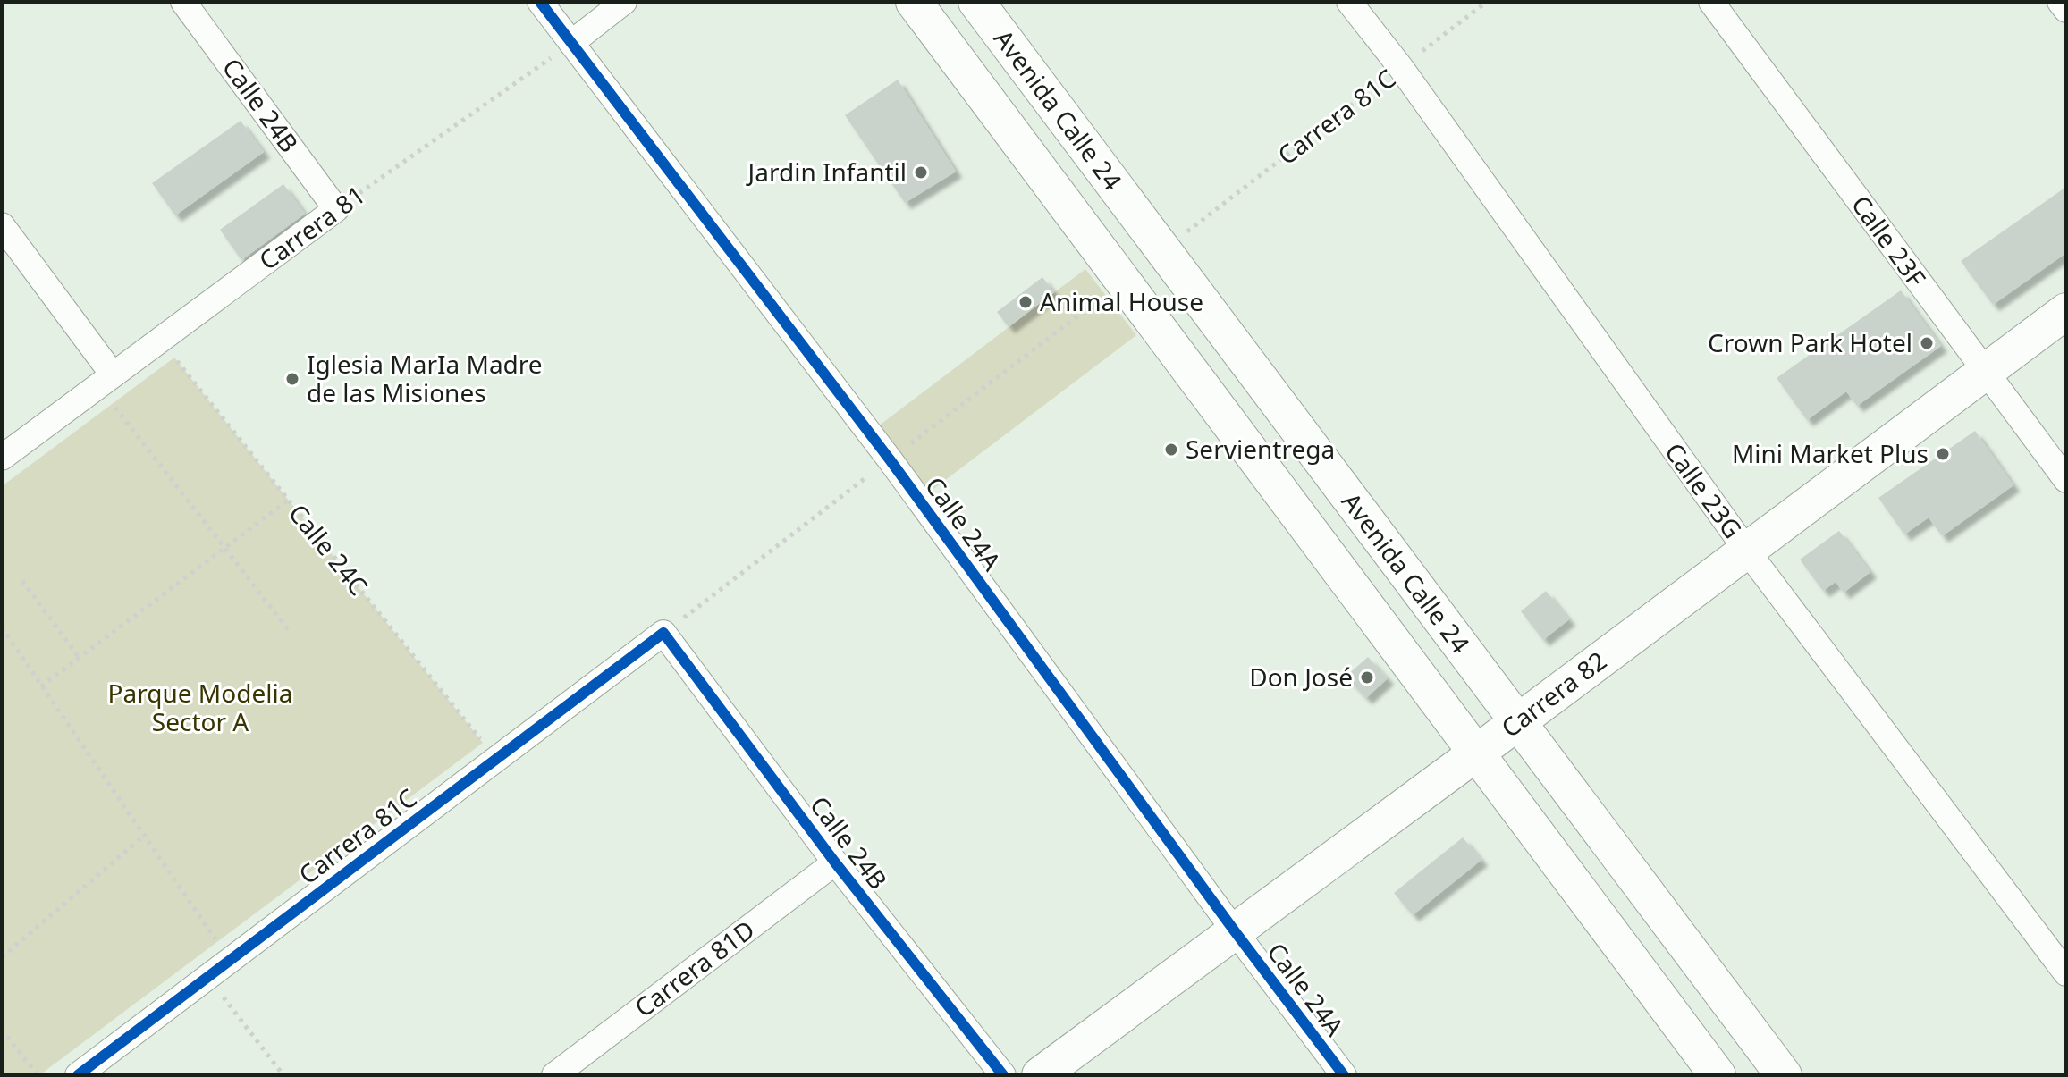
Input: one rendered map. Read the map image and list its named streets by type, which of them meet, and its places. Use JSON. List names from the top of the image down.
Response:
{
  "streets": {
    "main road": ["Avenida Calle 24", "Carrera 82"],
    "street": [
      "Calle 24B",
      "Carrera 81C",
      "Carrera 81",
      "Calle 23F",
      "Calle 23G",
      "Calle 24A",
      "Carrera 81D"
    ],
    "path": ["Calle 24C"]
  },
  "crossings": [
    ["Calle 24B", "Carrera 81C"],
    ["Calle 24B", "Carrera 81"],
    ["Calle 24B", "Carrera 81D"],
    ["Avenida Calle 24", "Carrera 82"],
    ["Carrera 81C", "Calle 23G"],
    ["Carrera 81C", "Calle 24C"],
    ["Carrera 81", "Calle 24A"],
    ["Carrera 81", "Calle 24C"],
    ["Calle 23F", "Carrera 82"],
    ["Calle 23G", "Carrera 82"],
    ["Calle 24A", "Carrera 82"]
  ],
  "parks": ["Parque Modelia Sector A"],
  "places": [
    "Jardin Infantil",
    "Animal House",
    "Crown Park Hotel",
    "Iglesia MarIa Madre de las Misiones",
    "Servientrega",
    "Mini Market Plus",
    "Don José"
  ]
}
